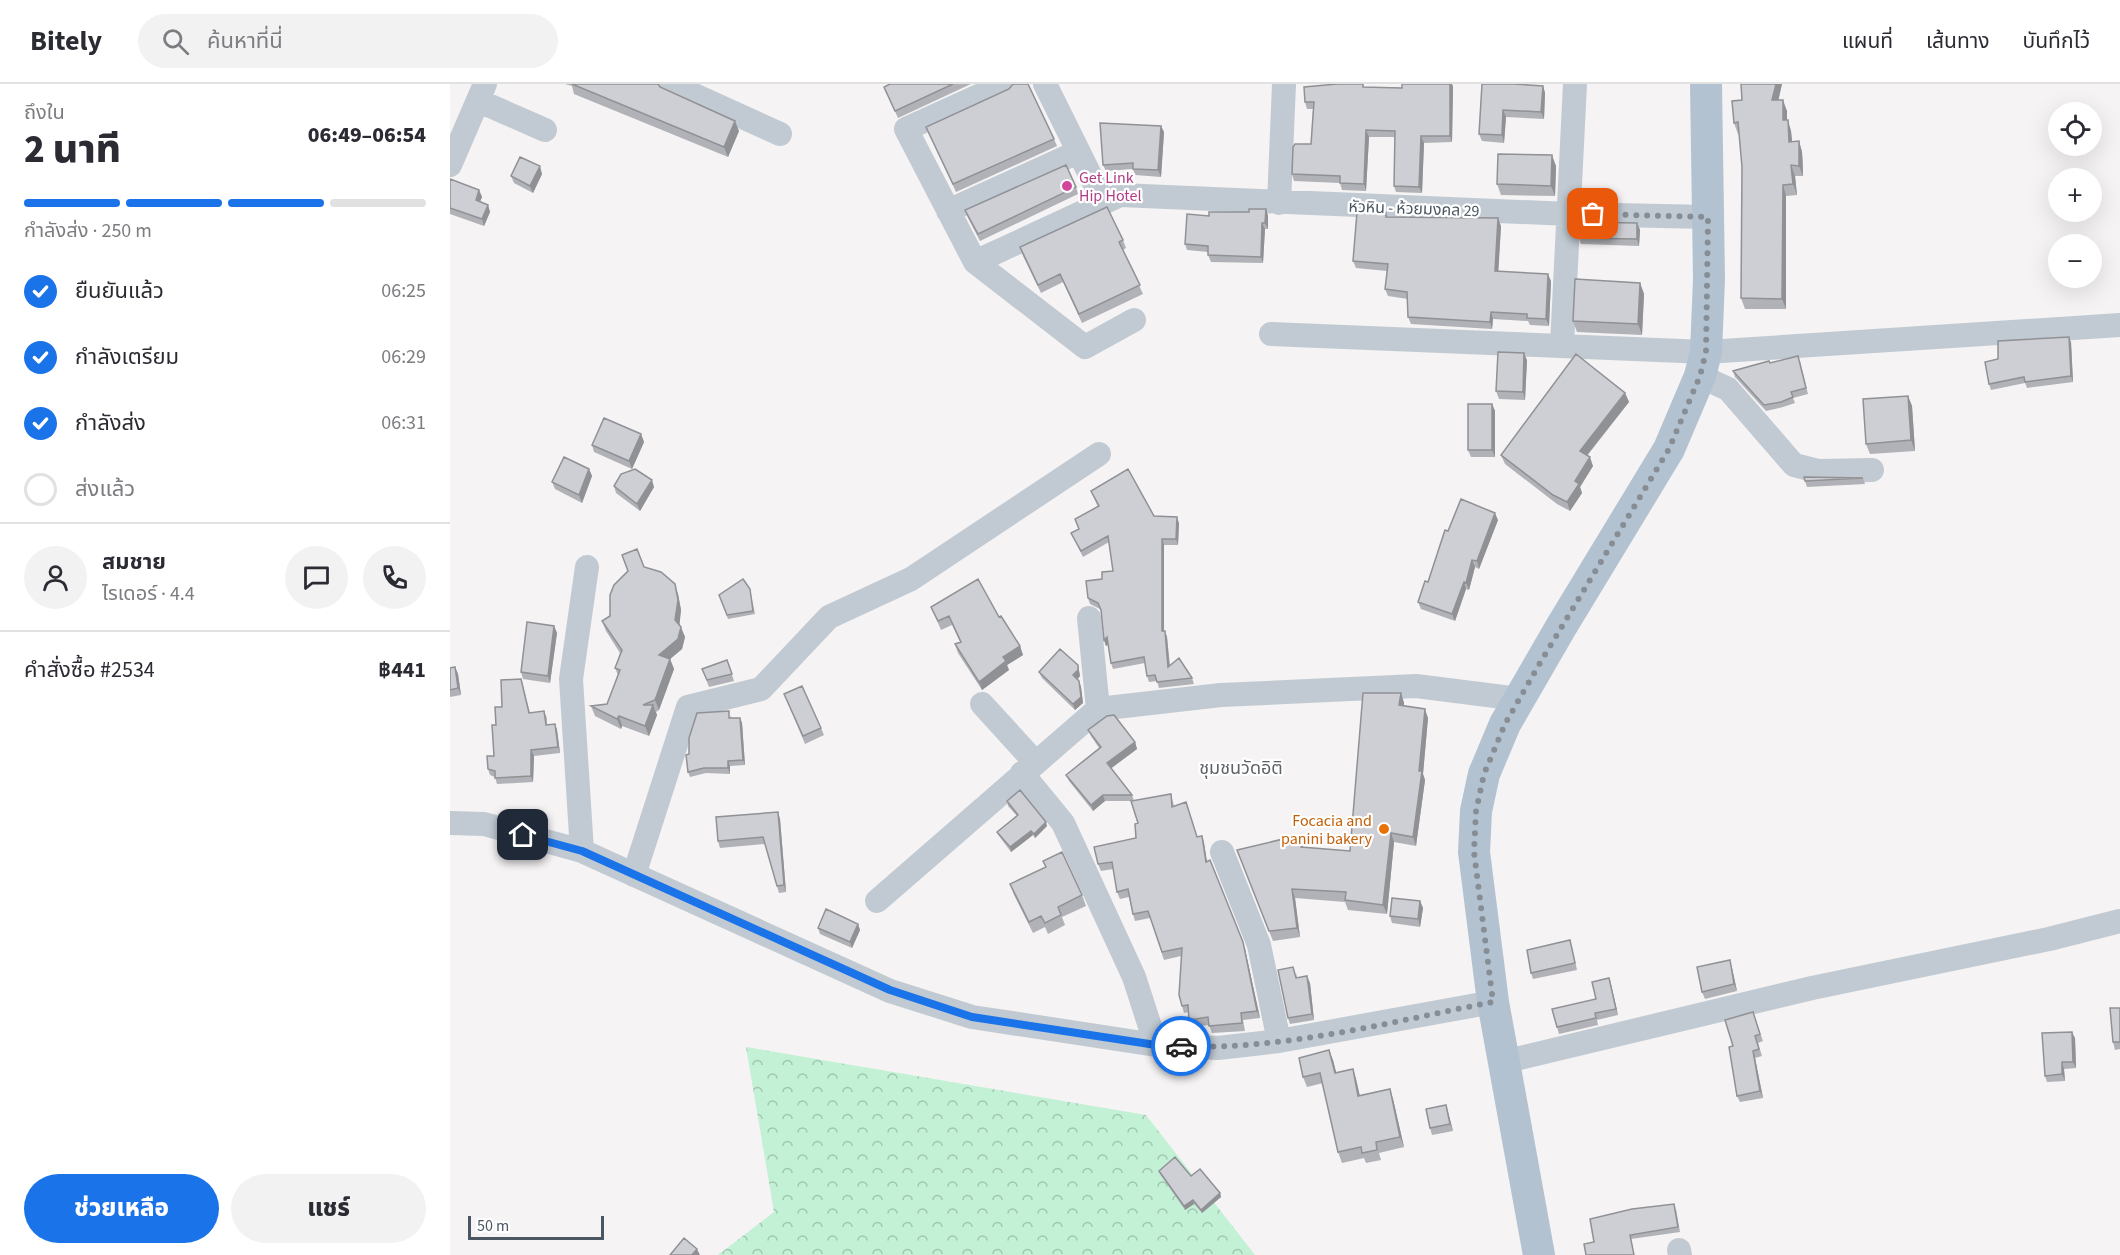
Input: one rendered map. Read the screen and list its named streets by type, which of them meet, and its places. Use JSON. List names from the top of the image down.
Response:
{
  "streets": {
    "street": ["หัวหิน - ห้วยมงคล 29"]
  },
  "districts": ["ชุมชนวัดอิติ"],
  "places": ["Get Link Hip Hotel", "Focacia and panini bakery"],
  "scale_bar": "50 m",
  "page": {
    "header": "Bitely",
    "search": "ค้นหาที่นี่",
    "nav": ["แผนที่", "เส้นทาง", "บันทึกไว้"],
    "heading": ["2 นาที", "ถึงใน", "06:49–06:54"],
    "panel": [
      "สมชาย",
      "ไรเดอร์ · 4.4",
      "คำสั่งซื้อ #2534",
      "฿441"
    ],
    "map_buttons": ["+", "−"],
    "bar": "กำลังส่ง · 250 m",
    "list": [
      ["ยืนยันแล้ว", "06:25"],
      ["กำลังเตรียม", "06:29"],
      ["กำลังส่ง", "06:31"],
      "ส่งแล้ว"
    ],
    "buttons": ["ช่วยเหลือ", "แชร์"],
    "scale": "50 m"
  }
}
